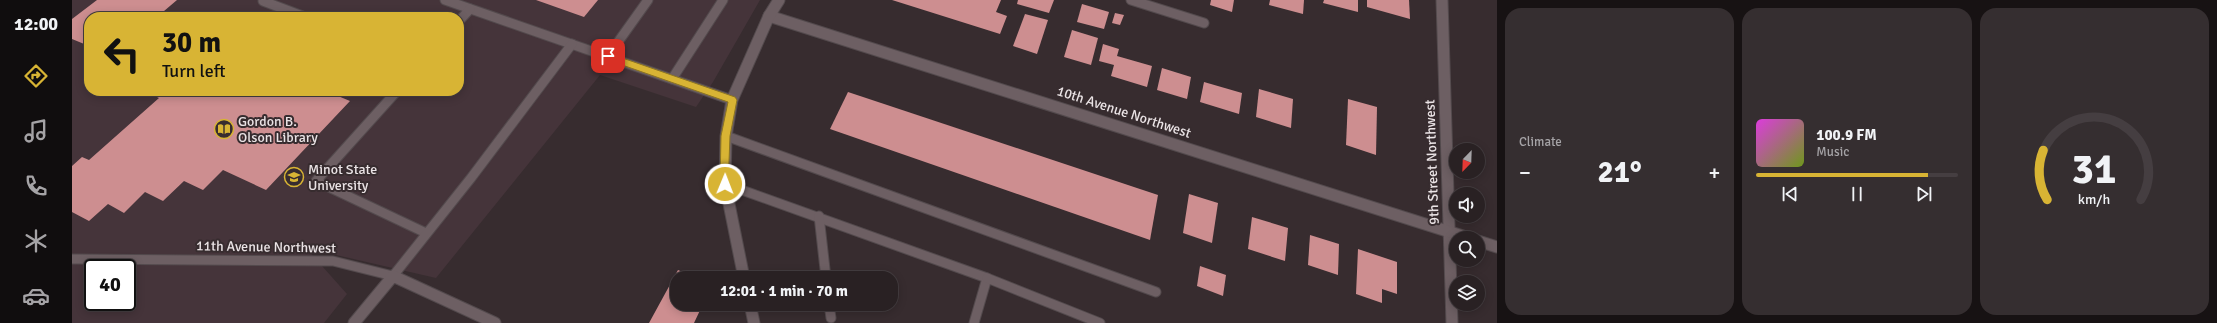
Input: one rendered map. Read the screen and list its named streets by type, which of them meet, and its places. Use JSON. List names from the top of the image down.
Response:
{
  "streets": {
    "street": ["10th Avenue Northwest", "9th Street Northwest", "11th Avenue Northwest"]
  },
  "crossings": [
    ["10th Avenue Northwest", "9th Street Northwest"]
  ],
  "places": {
    "library": ["Gordon B. Olson Library"],
    "school or university": ["Minot State University"]
  },
  "north": "bottom left",
  "page": {
    "tabs": "12:00",
    "tile": "Climate",
    "turn": ["30 m", "Turn left"],
    "song": ["100.9 FM", "Music"],
    "heat": ["−", "21°", "+"],
    "limit": "40",
    "trip": "12:01 · 1 min · 70 m",
    "gauge": ["31", "km/h"]
  }
}
